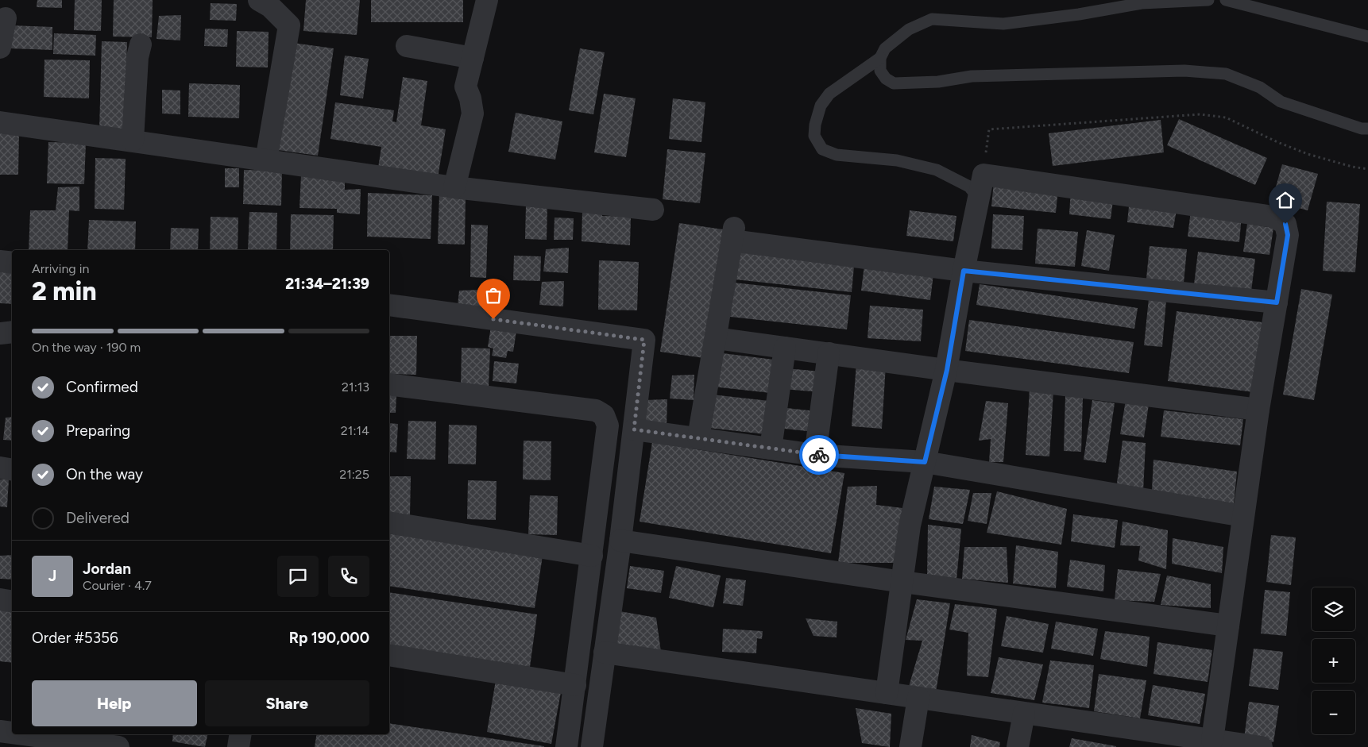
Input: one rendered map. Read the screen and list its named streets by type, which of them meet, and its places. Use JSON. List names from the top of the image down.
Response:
{
  "page": {
    "heading": ["2 min", "Arriving in", "21:34–21:39"],
    "panel": [
      "Jordan",
      "Courier · 4.7",
      "Order #5356",
      "Rp 190,000"
    ],
    "bar": "On the way · 190 m",
    "list": [
      ["Confirmed", "21:13"],
      ["Preparing", "21:14"],
      ["On the way", "21:25"],
      "Delivered"
    ],
    "round": "J",
    "map_buttons": ["+", "−"],
    "buttons": ["Help", "Share"]
  }
}
